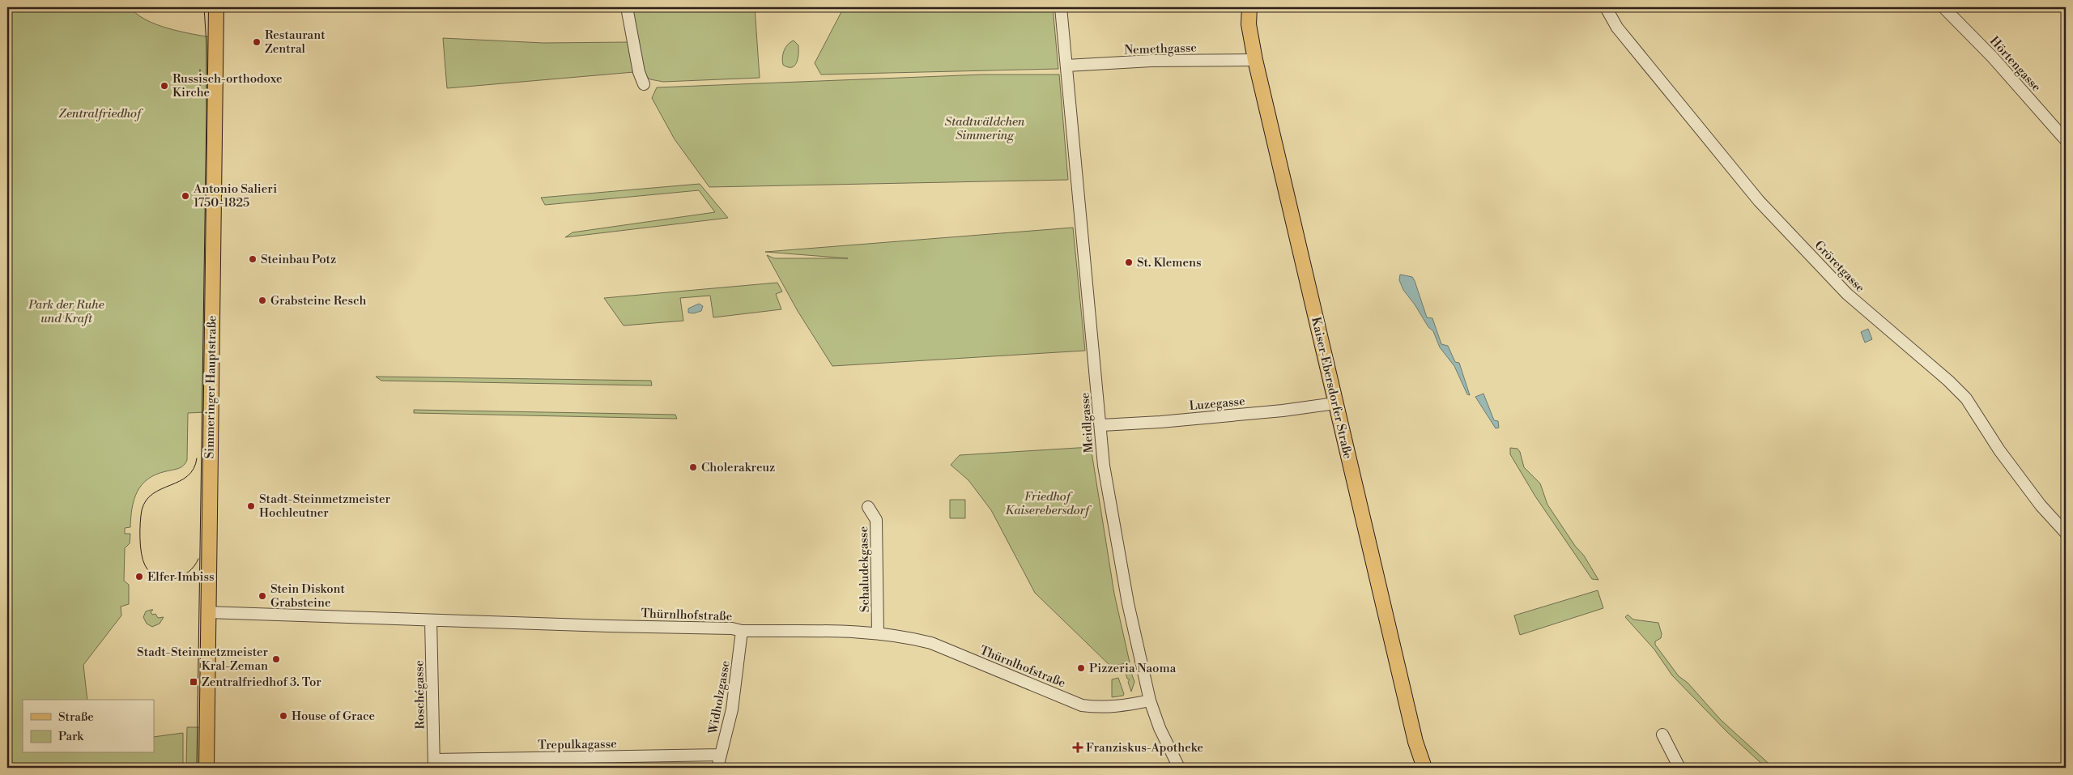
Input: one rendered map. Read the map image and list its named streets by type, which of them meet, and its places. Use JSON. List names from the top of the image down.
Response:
{
  "streets": {
    "main road": ["Simmeringer Hauptstraße", "Kaiser-Ebersdorfer Straße"],
    "street": [
      "Nemethgasse",
      "Hörtengasse",
      "Gröretgasse",
      "Luzegasse",
      "Meidlgasse",
      "Schaludekgasse",
      "Thürnlhofstraße",
      "Roschégasse",
      "Widholzgasse",
      "Trepulkagasse"
    ]
  },
  "crossings": [
    ["Nemethgasse", "Kaiser-Ebersdorfer Straße"],
    ["Nemethgasse", "Meidlgasse"],
    ["Simmeringer Hauptstraße", "Thürnlhofstraße"],
    ["Kaiser-Ebersdorfer Straße", "Luzegasse"],
    ["Luzegasse", "Meidlgasse"],
    ["Meidlgasse", "Thürnlhofstraße"],
    ["Schaludekgasse", "Thürnlhofstraße"],
    ["Thürnlhofstraße", "Roschégasse"],
    ["Thürnlhofstraße", "Widholzgasse"],
    ["Roschégasse", "Trepulkagasse"],
    ["Widholzgasse", "Trepulkagasse"]
  ],
  "parks": [
    "Zentralfriedhof",
    "Stadtwäldchen Simmering",
    "Park der Ruhe und Kraft",
    "Friedhof Kaiserebersdorf"
  ],
  "places": {
    "other": [
      "Restaurant Zentral",
      "Russisch-orthodoxe Kirche",
      "Antonio Salieri 1750-1825",
      "Steinbau Potz",
      "St. Klemens",
      "Grabsteine Resch",
      "Cholerakreuz",
      "Stadt-Steinmetzmeister Hochleutner",
      "Elfer Imbiss",
      "Stein Diskont Grabsteine",
      "Stadt-Steinmetzmeister Kral-Zeman",
      "Pizzeria Naoma",
      "House of Grace"
    ],
    "transit": ["Zentralfriedhof 3. Tor"],
    "health": ["Franziskus-Apotheke"]
  },
  "legend": ["Straße", "Park"]
}
